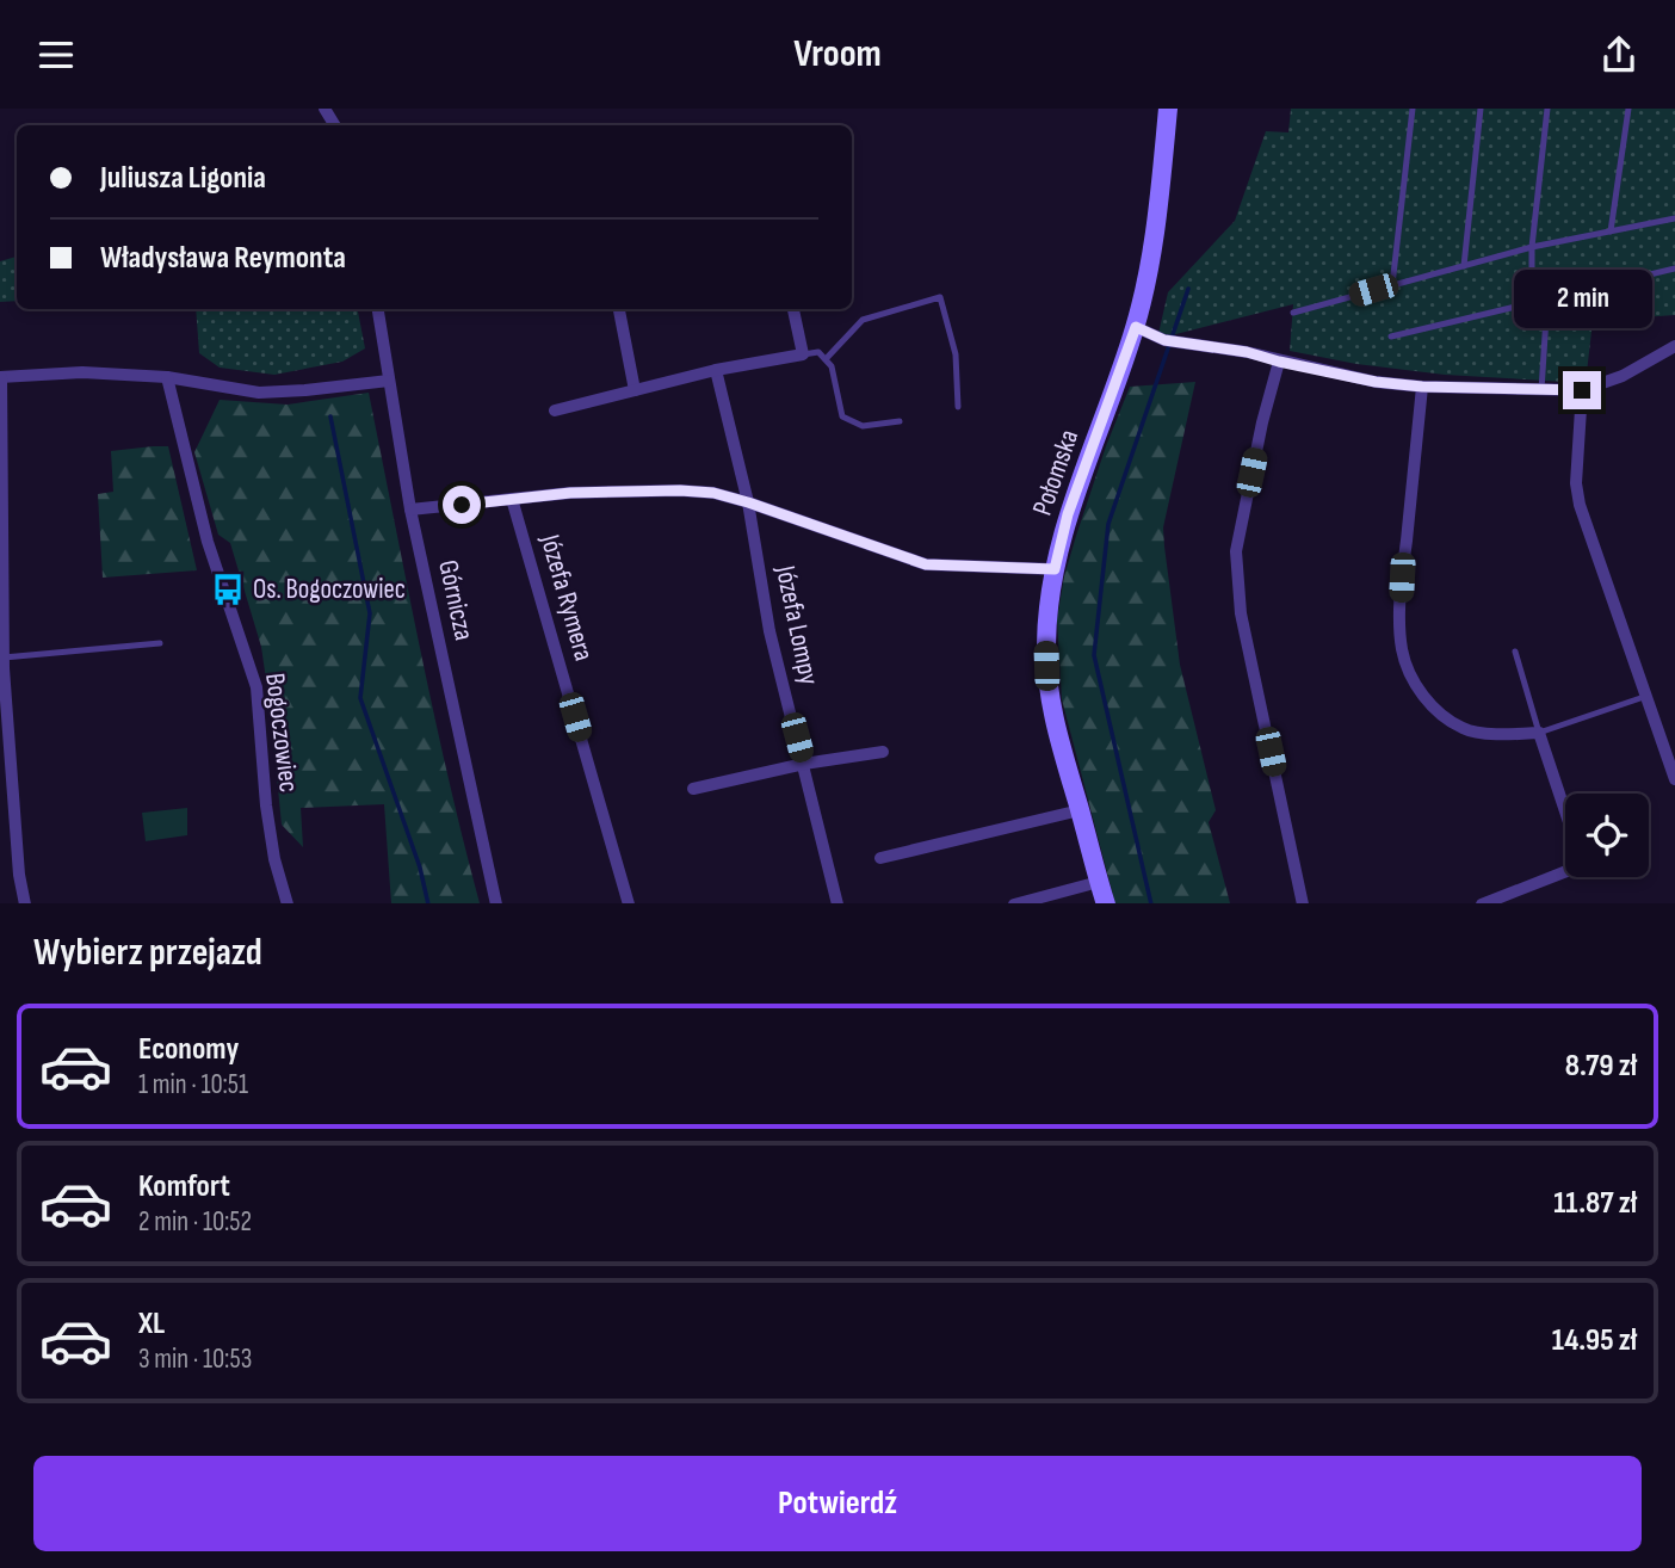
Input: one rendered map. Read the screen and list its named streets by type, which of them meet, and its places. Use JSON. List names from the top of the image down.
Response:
{
  "streets": {
    "street": [
      "Połomska",
      "Józefa Rymera",
      "Górnicza",
      "Józefa Lompy",
      "Bogoczowiec"
    ]
  },
  "places": {
    "bus stop": ["Os. Bogoczowiec"]
  },
  "page": {
    "header": "Vroom",
    "banner": ["Juliusza Ligonia", "Władysława Reymonta"],
    "bubble": "2 min",
    "heading": "Wybierz przejazd",
    "list": [
      {
        "name": "Economy",
        "note": "1 min · 10:51",
        "value": "8.79 zł"
      },
      {
        "name": "Komfort",
        "note": "2 min · 10:52",
        "value": "11.87 zł"
      },
      {
        "name": "XL",
        "note": "3 min · 10:53",
        "value": "14.95 zł"
      }
    ],
    "buttons": "Potwierdź"
  }
}
